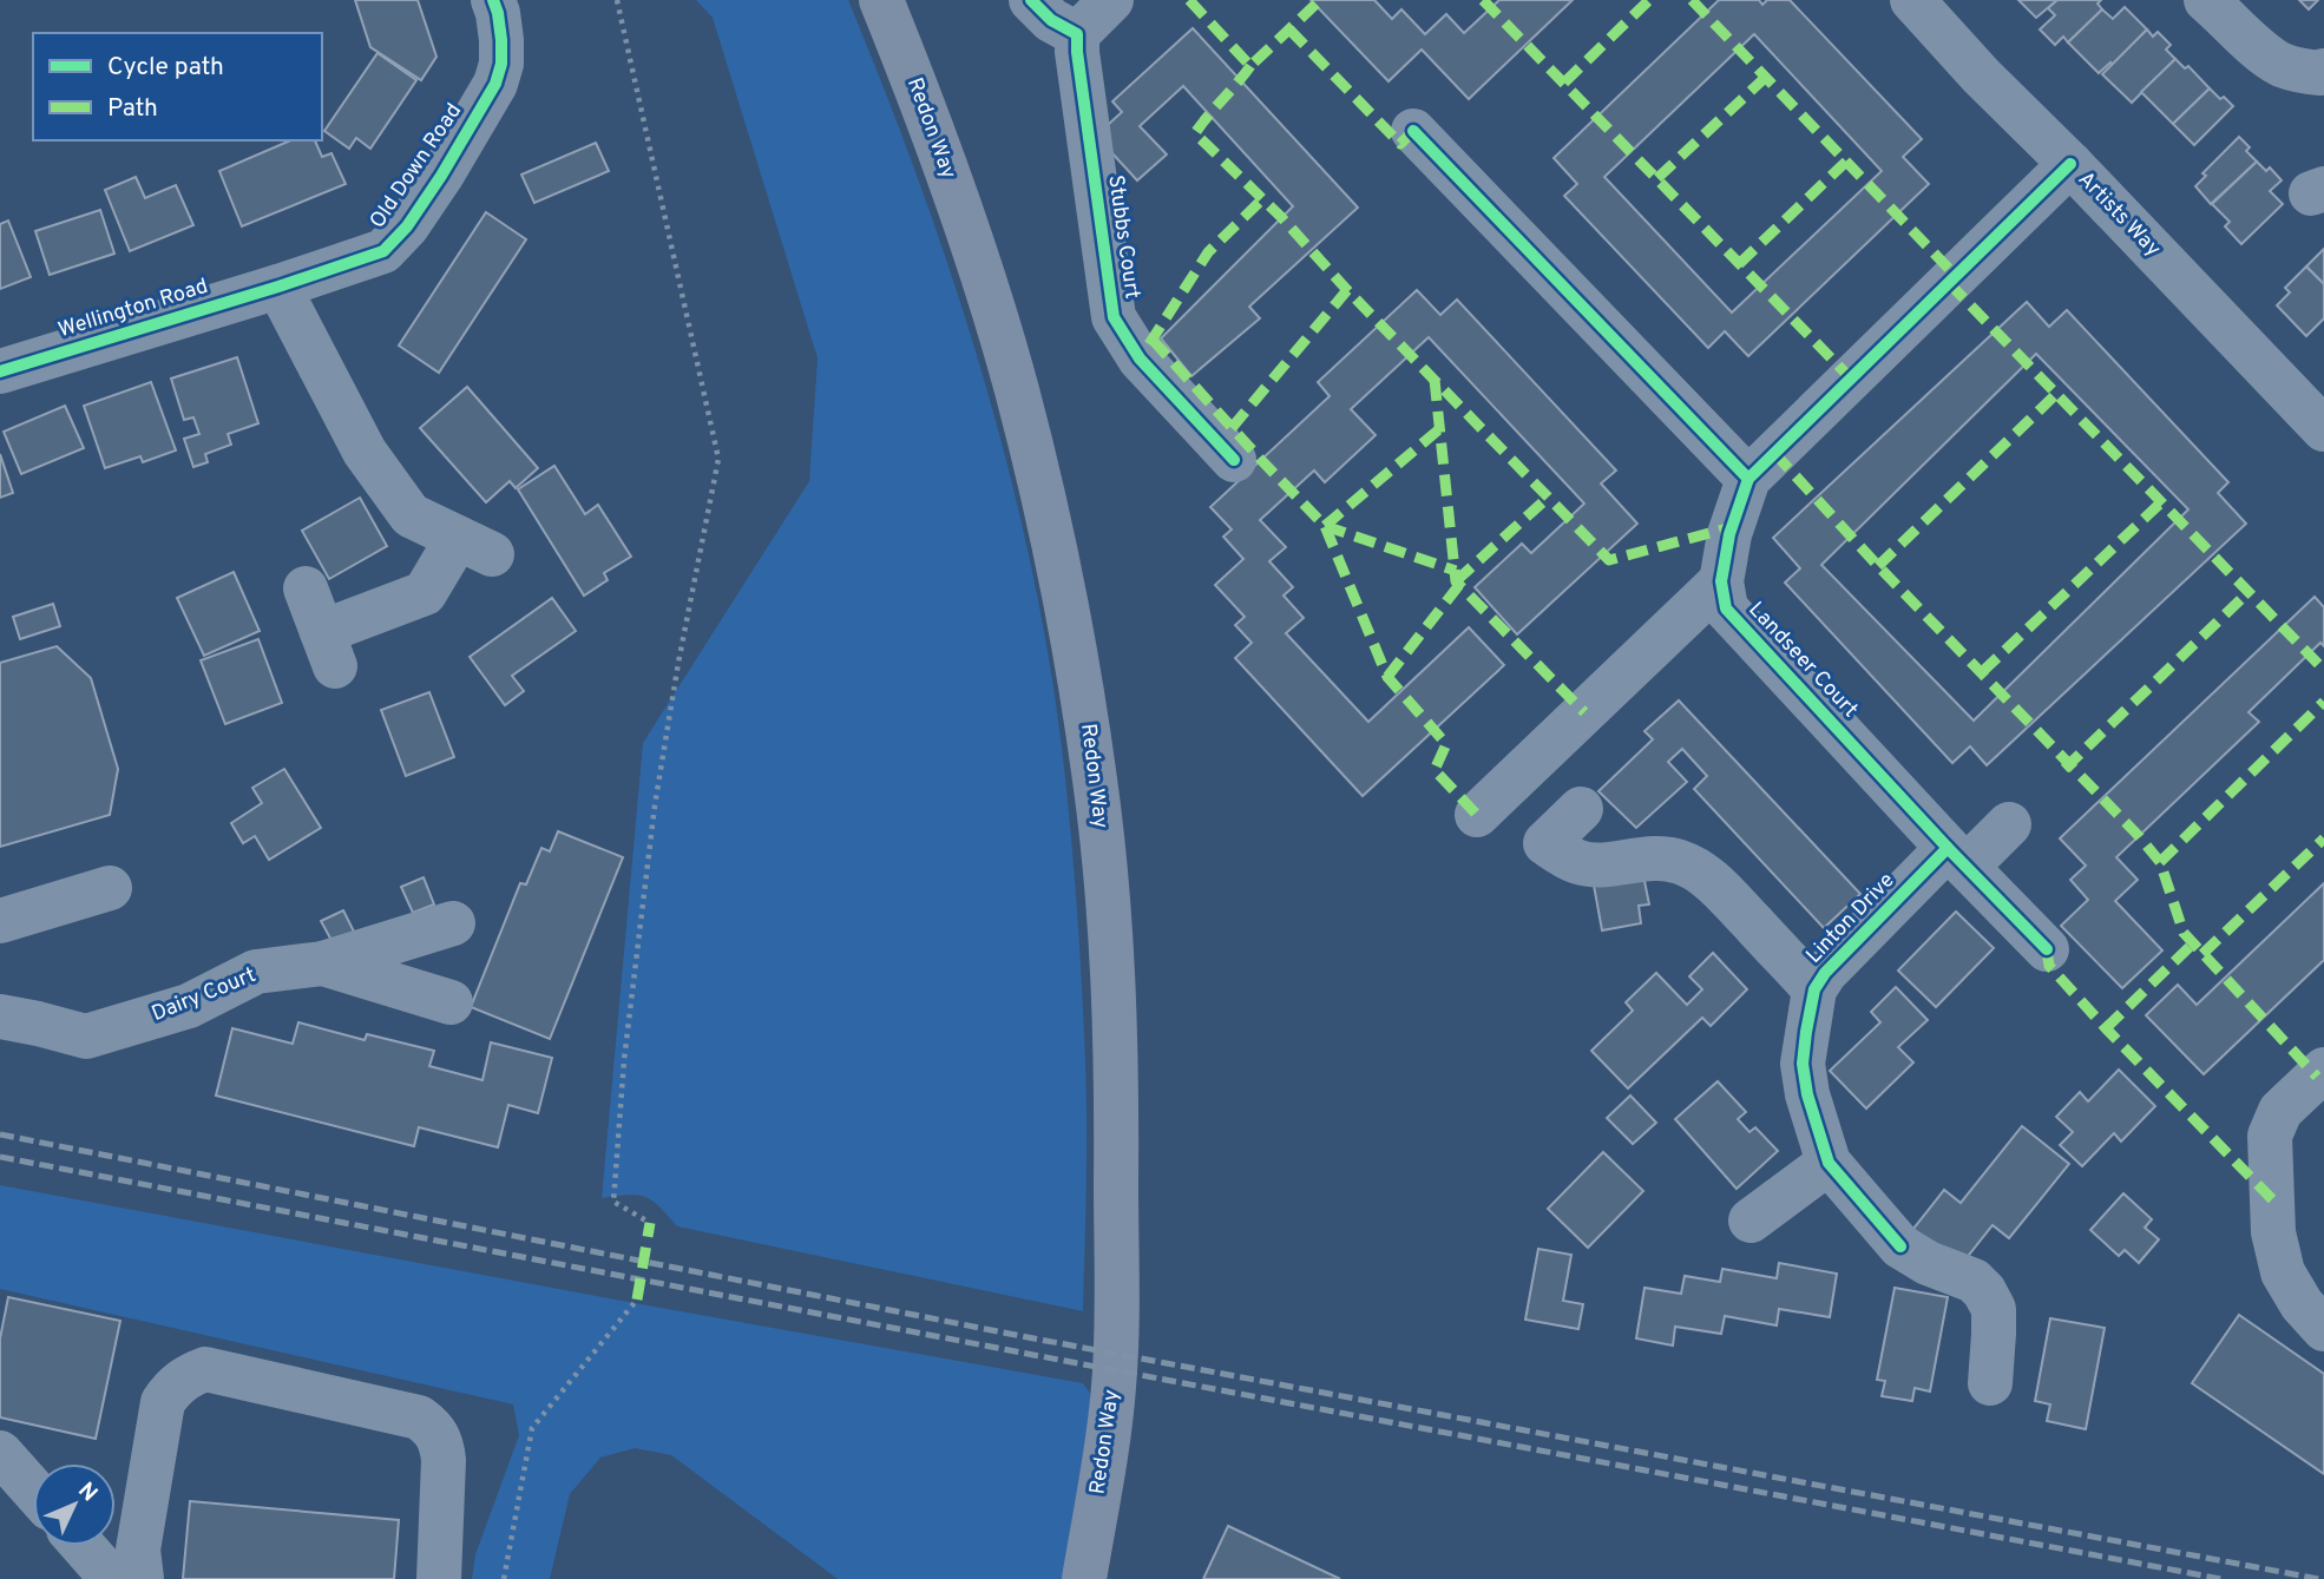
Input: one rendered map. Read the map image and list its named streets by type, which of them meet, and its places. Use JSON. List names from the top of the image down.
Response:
{
  "streets": {
    "main road": ["Redon Way"],
    "street": [
      "Old Down Road",
      "Artists Way",
      "Stubbs Court",
      "Wellington Road",
      "Landseer Court",
      "Linton Drive",
      "Dairy Court"
    ]
  },
  "crossings": [
    ["Old Down Road", "Wellington Road"],
    ["Landseer Court", "Linton Drive"]
  ],
  "legend": ["Cycle path", "Path"],
  "north": "top right"
}
